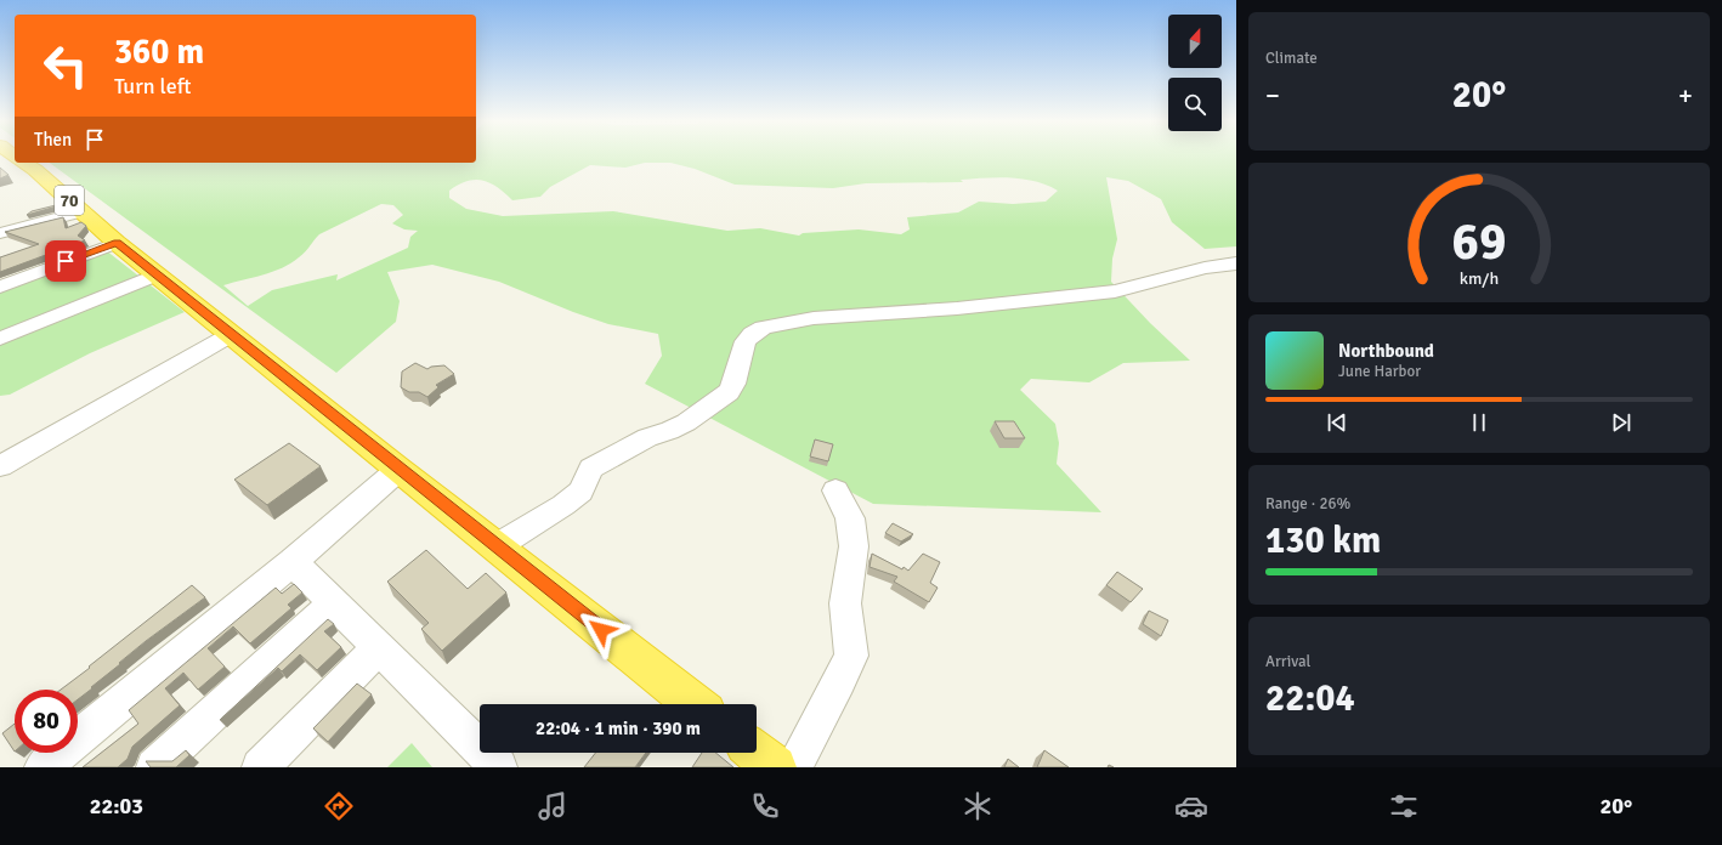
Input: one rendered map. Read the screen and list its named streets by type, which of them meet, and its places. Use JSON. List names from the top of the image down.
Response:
{
  "streets": {
    "highway": ["70"]
  },
  "north": "top",
  "page": {
    "tile": [
      "Climate",
      ["Range · 26%", "130 km"],
      ["Arrival", "22:04"]
    ],
    "turn": ["360 m", "Turn left"],
    "heat": ["−", "20°", "+"],
    "then": "Then",
    "song": ["Northbound", "June Harbor"],
    "limit": "80",
    "trip": "22:04 · 1 min · 390 m",
    "tabs": ["22:03", "20°"],
    "gauge": ["69", "km/h"]
  }
}
